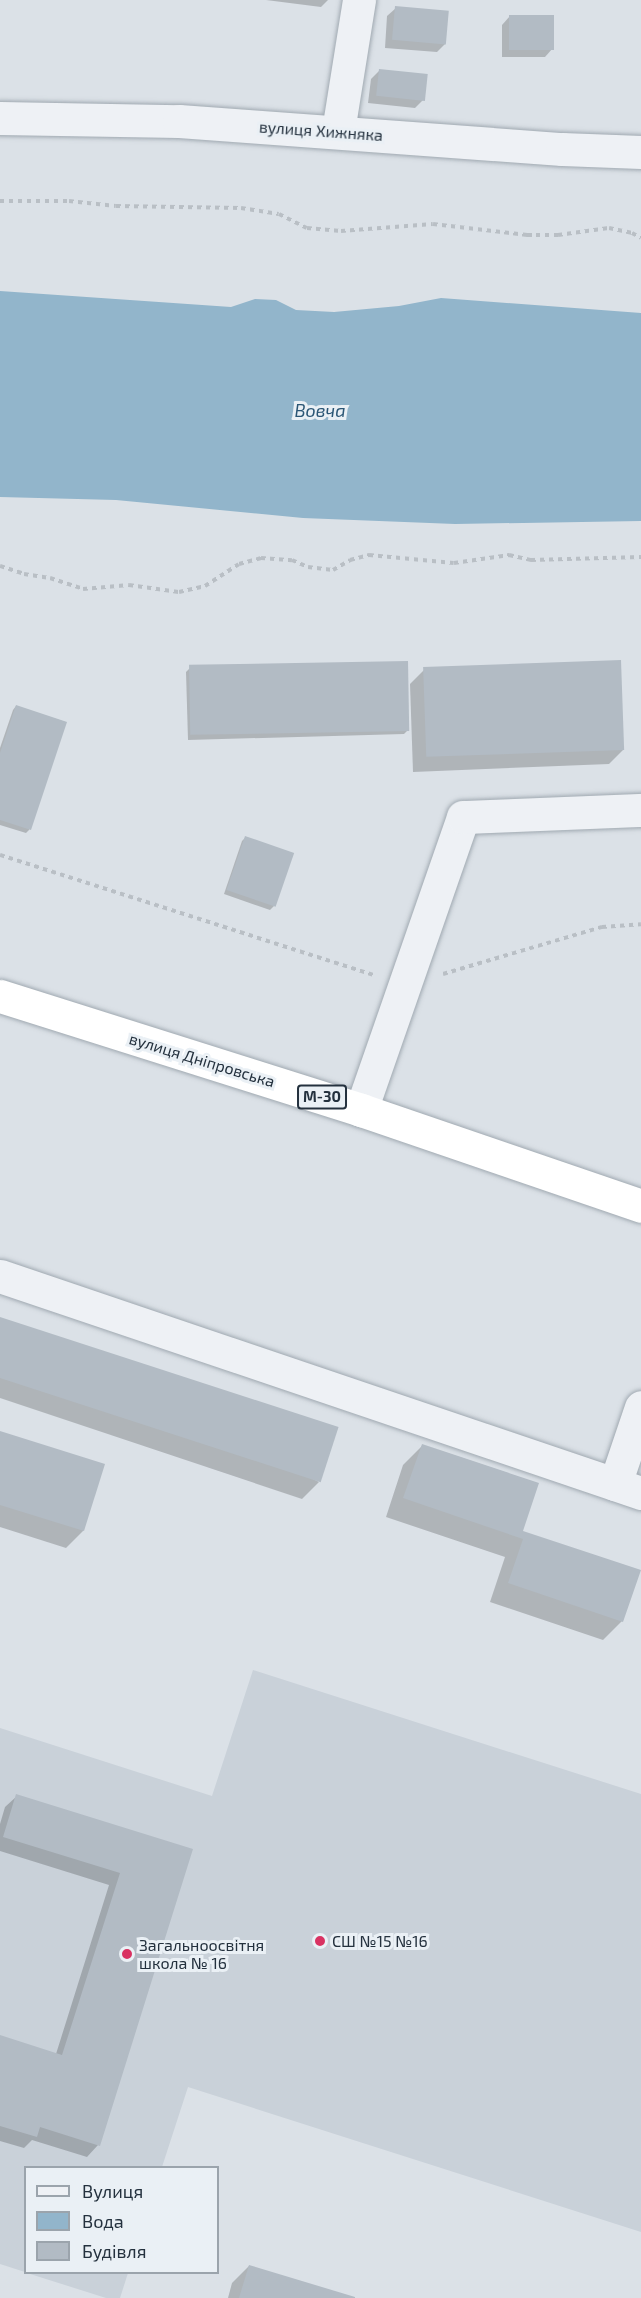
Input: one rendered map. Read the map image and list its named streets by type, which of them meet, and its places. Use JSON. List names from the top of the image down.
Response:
{
  "streets": {
    "highway": ["вулиця Дніпровська", "М-30"],
    "street": ["вулиця Хижняка"]
  },
  "water": ["Вовча"],
  "places": ["СШ №15 №16", "Загальноосвітня школа № 16"],
  "legend": ["Вулиця", "Вода", "Будівля"]
}
